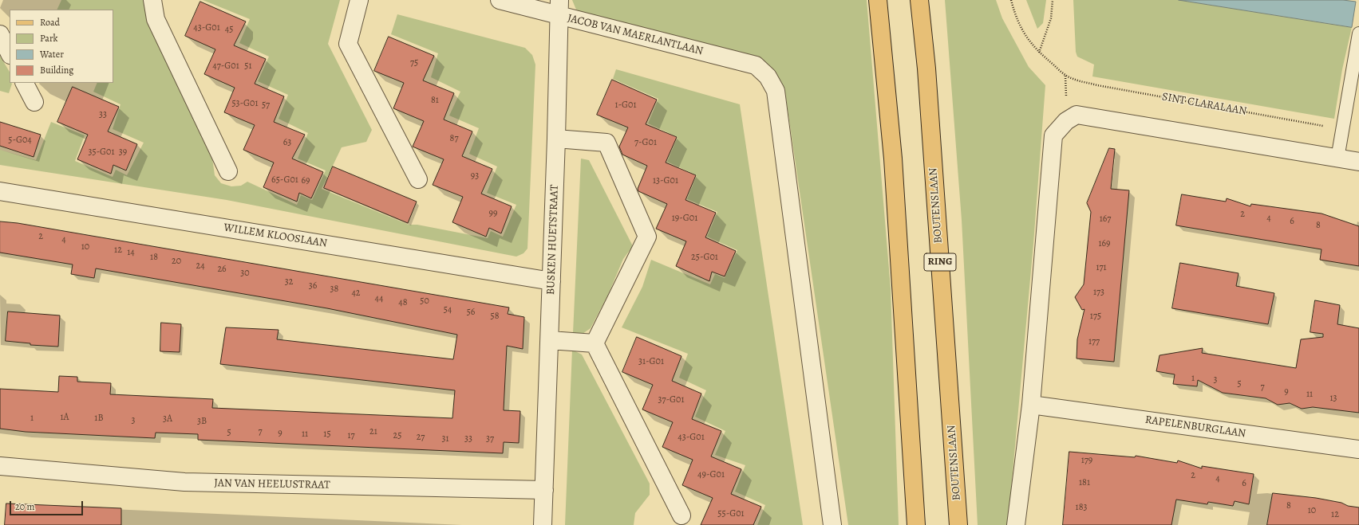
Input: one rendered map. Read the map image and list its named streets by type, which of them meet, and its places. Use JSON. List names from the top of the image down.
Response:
{
  "streets": {
    "main road": ["BOUTENSLAAN", "RING"],
    "street": [
      "JACOB VAN MAERLANTLAAN",
      "WILLEM KLOOSLAAN",
      "BUSKEN HUETSTRAAT",
      "RAPELENBURGLAAN",
      "JAN VAN HEELUSTRAAT"
    ],
    "path": ["SINT CLARALAAN"]
  },
  "crossings": [
    ["JACOB VAN MAERLANTLAAN", "BUSKEN HUETSTRAAT"],
    ["WILLEM KLOOSLAAN", "BUSKEN HUETSTRAAT"],
    ["BUSKEN HUETSTRAAT", "JAN VAN HEELUSTRAAT"]
  ],
  "house_numbers": [
    "43-G01",
    "45",
    "75",
    "47-G01",
    "51",
    "81",
    "53-G01",
    "57",
    "1-G01",
    "33",
    "87",
    "5-G04",
    "63",
    "7-G01",
    "35-G01",
    "39",
    "93",
    "65-G01",
    "69",
    "13-G01",
    "99",
    "2",
    "19-G01",
    "4",
    "167",
    "6",
    "8",
    "2",
    "4",
    "169",
    "10",
    "12",
    "14",
    "18",
    "25-G01",
    "20",
    "24",
    "171",
    "26",
    "30",
    "32",
    "36",
    "38",
    "173",
    "42",
    "44",
    "50",
    "48",
    "54",
    "56",
    "58",
    "175",
    "177",
    "31-G01",
    "1",
    "3",
    "5",
    "7",
    "9",
    "11",
    "13",
    "37-G01",
    "1A",
    "1",
    "1B",
    "3A",
    "3",
    "3B",
    "7",
    "21",
    "5",
    "9",
    "11",
    "15",
    "17",
    "25",
    "27",
    "43-G01",
    "31",
    "33",
    "37",
    "179",
    "49-G01",
    "2",
    "4",
    "181",
    "6",
    "8",
    "183",
    "10",
    "55-G01",
    "12"
  ],
  "legend": [
    "Road",
    "Park",
    "Water",
    "Building"
  ],
  "scale_bar": "20 m"
}
